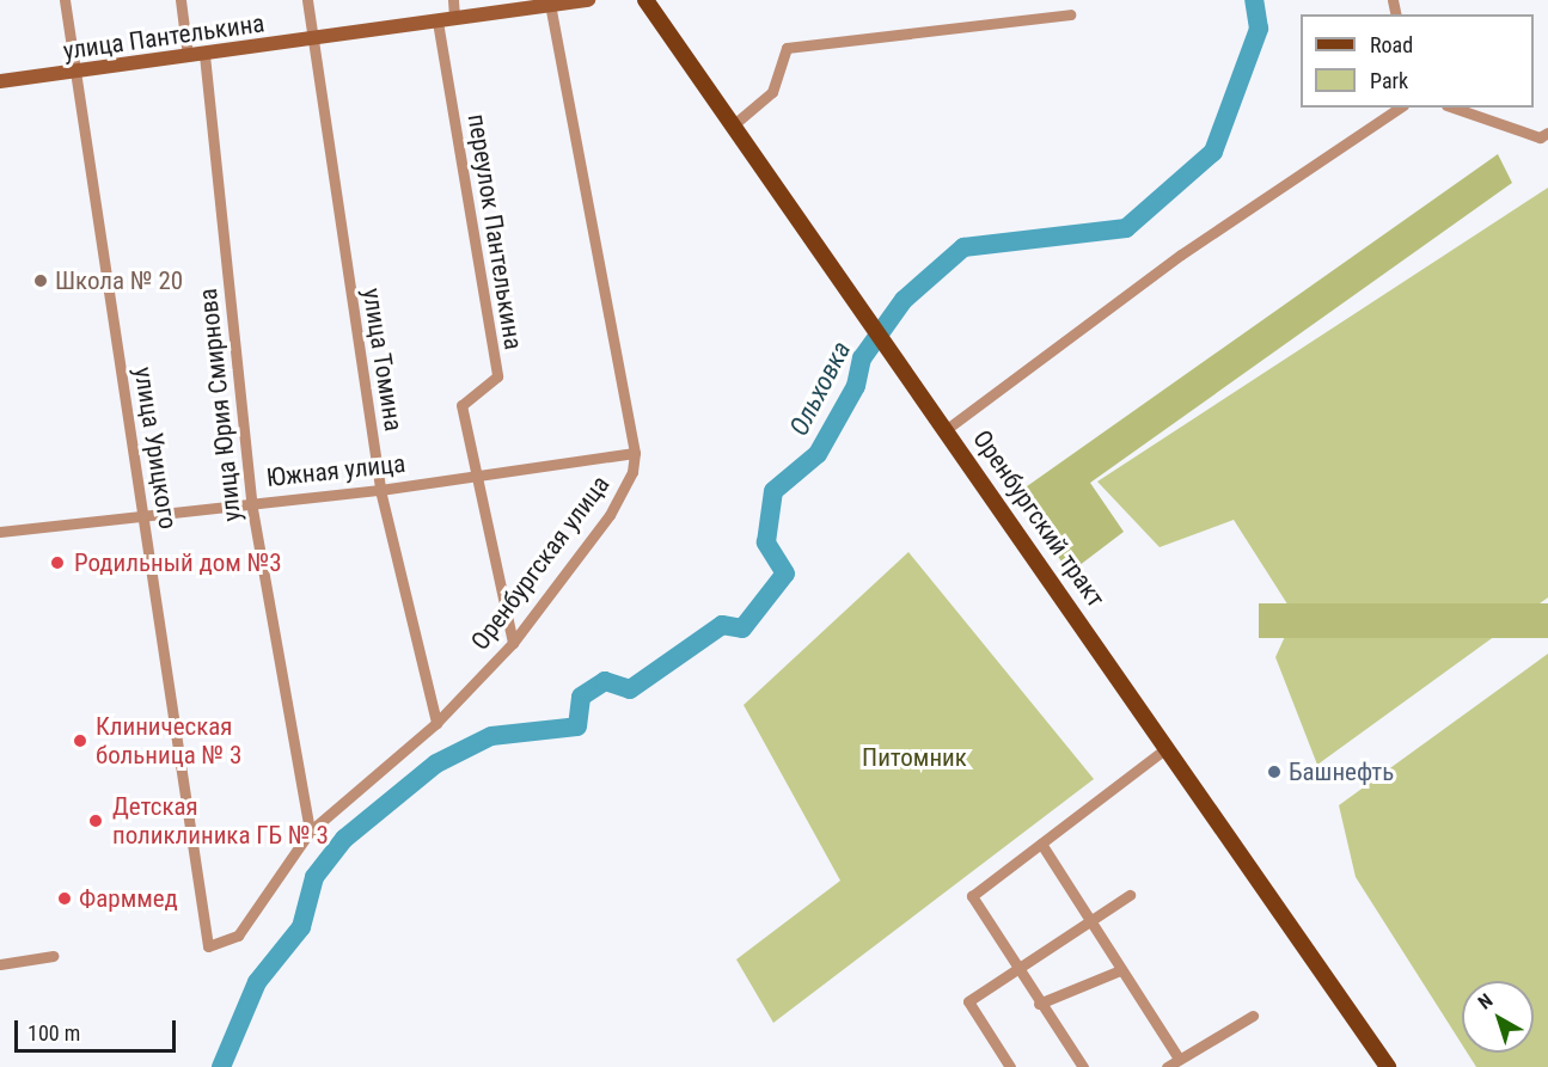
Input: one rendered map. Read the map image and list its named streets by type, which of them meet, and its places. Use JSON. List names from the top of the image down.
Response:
{
  "streets": {
    "main road": ["улица Пантелькина", "Оренбургский тракт"],
    "street": [
      "переулок Пантелькина",
      "улица Томина",
      "улица Юрия Смирнова",
      "улица Урицкого",
      "Южная улица",
      "Оренбургская улица"
    ]
  },
  "crossings": [
    ["улица Пантелькина", "переулок Пантелькина"],
    ["улица Пантелькина", "улица Томина"],
    ["улица Пантелькина", "улица Юрия Смирнова"],
    ["улица Пантелькина", "улица Урицкого"],
    ["улица Пантелькина", "Оренбургская улица"],
    ["переулок Пантелькина", "Южная улица"],
    ["переулок Пантелькина", "Оренбургская улица"],
    ["улица Томина", "Южная улица"],
    ["улица Томина", "Оренбургская улица"],
    ["улица Юрия Смирнова", "Южная улица"],
    ["улица Юрия Смирнова", "Оренбургская улица"],
    ["улица Урицкого", "Южная улица"],
    ["улица Урицкого", "Оренбургская улица"],
    ["Южная улица", "Оренбургская улица"]
  ],
  "water": ["Ольховка"],
  "parks": ["Питомник"],
  "places": [
    "Школа № 20",
    "Родильный дом №3",
    "Клиническая больница № 3",
    "Башнефть",
    "Детская поликлиника ГБ № 3",
    "Фарммед"
  ],
  "legend": ["Road", "Park"],
  "scale_bar": "100 m",
  "north": "top left"
}
